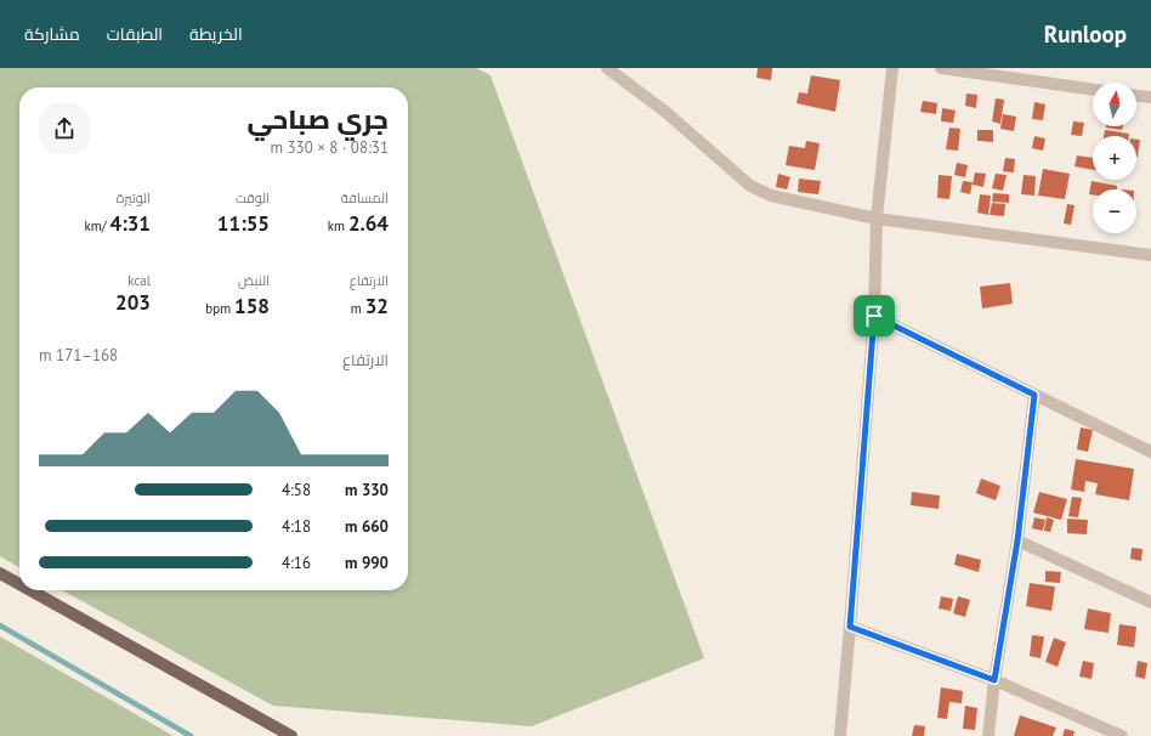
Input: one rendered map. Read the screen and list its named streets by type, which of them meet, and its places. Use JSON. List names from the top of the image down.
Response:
{
  "north": "top",
  "page": {
    "header": "Runloop",
    "nav": ["الخريطة", "الطبقات", "مشاركة"],
    "map_buttons": ["+", "−"],
    "heading": ["جري صباحي", "08:31 · 8 × 330 m"],
    "stats": [
      ["المسافة", "2.64 km"],
      ["الوقت", "11:55"],
      ["الوتيرة", "4:31 /km"],
      ["الارتفاع", "32 m"],
      ["النبض", "158 bpm"],
      ["kcal", "203"]
    ],
    "chart": ["الارتفاع", "168–171 m"],
    "list": [
      {
        "name": "330 m",
        "note": "4:58"
      },
      {
        "name": "660 m",
        "note": "4:18"
      },
      {
        "name": "990 m",
        "note": "4:16"
      }
    ]
  }
}
